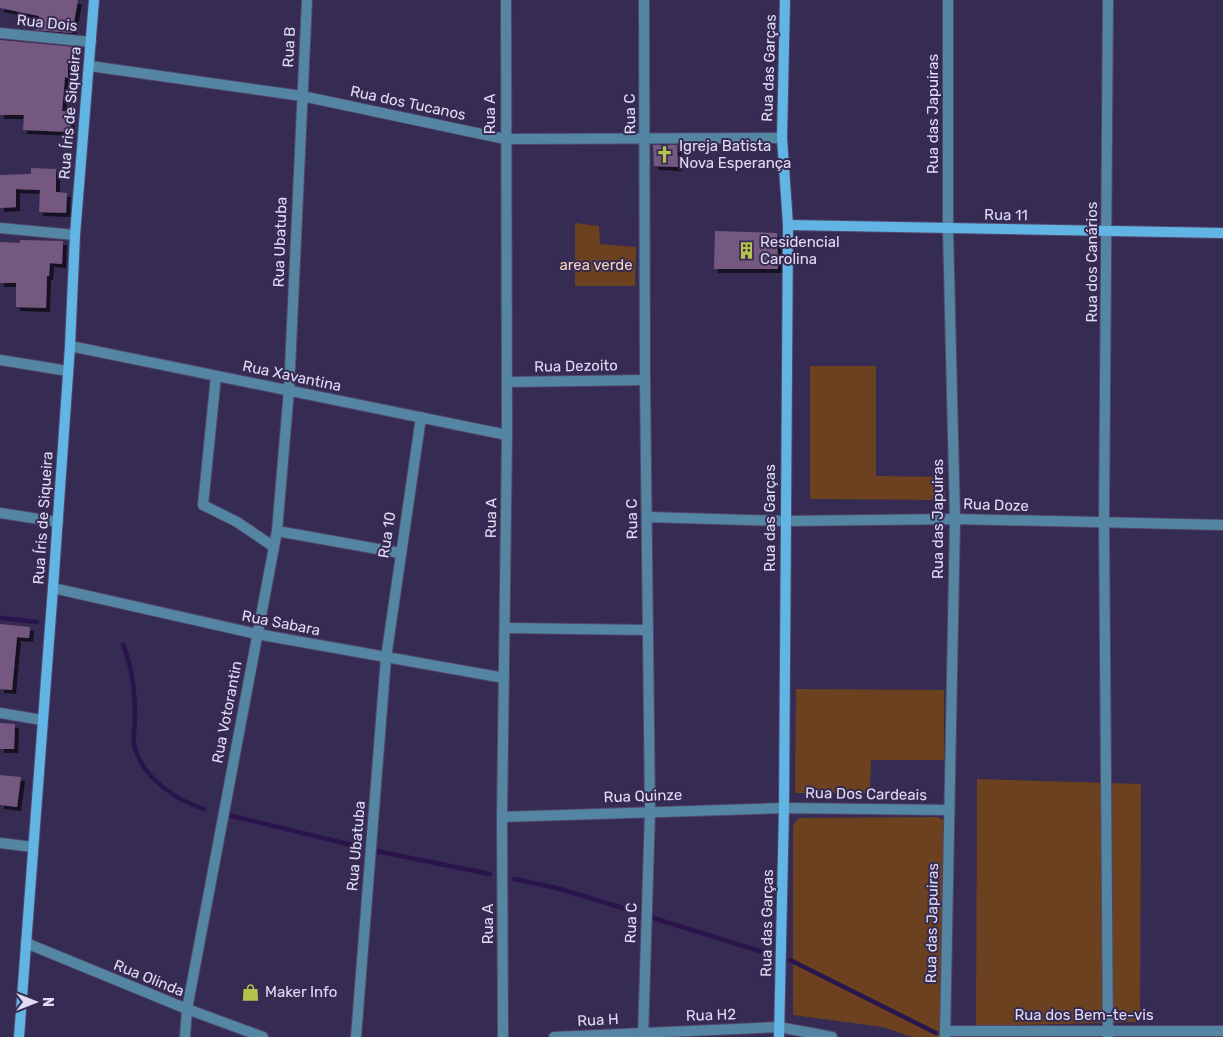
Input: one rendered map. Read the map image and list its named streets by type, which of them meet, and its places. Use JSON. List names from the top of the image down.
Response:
{
  "streets": {
    "street": [
      "Rua Dois",
      "Rua B",
      "Rua das Garças",
      "Rua dos Tucanos",
      "Rua Íris de Siqueira",
      "Rua A",
      "Rua C",
      "Rua das Japuiras",
      "Rua 11",
      "Rua Ubatuba",
      "Rua dos Canários",
      "Rua Dezoito",
      "Rua Xavantina",
      "Rua Doze",
      "Rua 10",
      "Rua Sabara",
      "Rua Votorantin",
      "Rua Dos Cardeais",
      "Rua Quinze",
      "Rua Olinda",
      "Rua H2",
      "Rua dos Bem-te-vis",
      "Rua H"
    ]
  },
  "crossings": [
    ["Rua Dois", "Rua Íris de Siqueira"],
    ["Rua B", "Rua dos Tucanos"],
    ["Rua B", "Rua Ubatuba"],
    ["Rua das Garças", "Rua dos Tucanos"],
    ["Rua das Garças", "Rua 11"],
    ["Rua das Garças", "Rua Doze"],
    ["Rua das Garças", "Rua Dos Cardeais"],
    ["Rua das Garças", "Rua Quinze"],
    ["Rua das Garças", "Rua H2"],
    ["Rua dos Tucanos", "Rua Íris de Siqueira"],
    ["Rua dos Tucanos", "Rua A"],
    ["Rua dos Tucanos", "Rua C"],
    ["Rua dos Tucanos", "Rua Ubatuba"],
    ["Rua Íris de Siqueira", "Rua Xavantina"],
    ["Rua Íris de Siqueira", "Rua Sabara"],
    ["Rua Íris de Siqueira", "Rua Olinda"],
    ["Rua A", "Rua Dezoito"],
    ["Rua A", "Rua Xavantina"],
    ["Rua A", "Rua Sabara"],
    ["Rua A", "Rua Quinze"],
    ["Rua C", "Rua Dezoito"],
    ["Rua C", "Rua Doze"],
    ["Rua C", "Rua Quinze"],
    ["Rua C", "Rua H2"],
    ["Rua C", "Rua H"],
    ["Rua das Japuiras", "Rua 11"],
    ["Rua das Japuiras", "Rua Doze"],
    ["Rua das Japuiras", "Rua Dos Cardeais"],
    ["Rua das Japuiras", "Rua dos Bem-te-vis"],
    ["Rua 11", "Rua dos Canários"],
    ["Rua Ubatuba", "Rua Xavantina"],
    ["Rua Ubatuba", "Rua 10"],
    ["Rua Ubatuba", "Rua Sabara"],
    ["Rua Ubatuba", "Rua Votorantin"],
    ["Rua dos Canários", "Rua Doze"],
    ["Rua dos Canários", "Rua dos Bem-te-vis"],
    ["Rua Xavantina", "Rua 10"],
    ["Rua Xavantina", "Rua Votorantin"],
    ["Rua 10", "Rua Sabara"],
    ["Rua Sabara", "Rua Votorantin"],
    ["Rua Votorantin", "Rua Olinda"],
    ["Rua Dos Cardeais", "Rua Quinze"],
    ["Rua H2", "Rua H"]
  ],
  "parks": ["area verde"],
  "places": {
    "church": ["Igreja Batista Nova Esperança"],
    "building": ["Residencial Carolina"],
    "shop": ["Maker Info"]
  },
  "north": "right"
}
